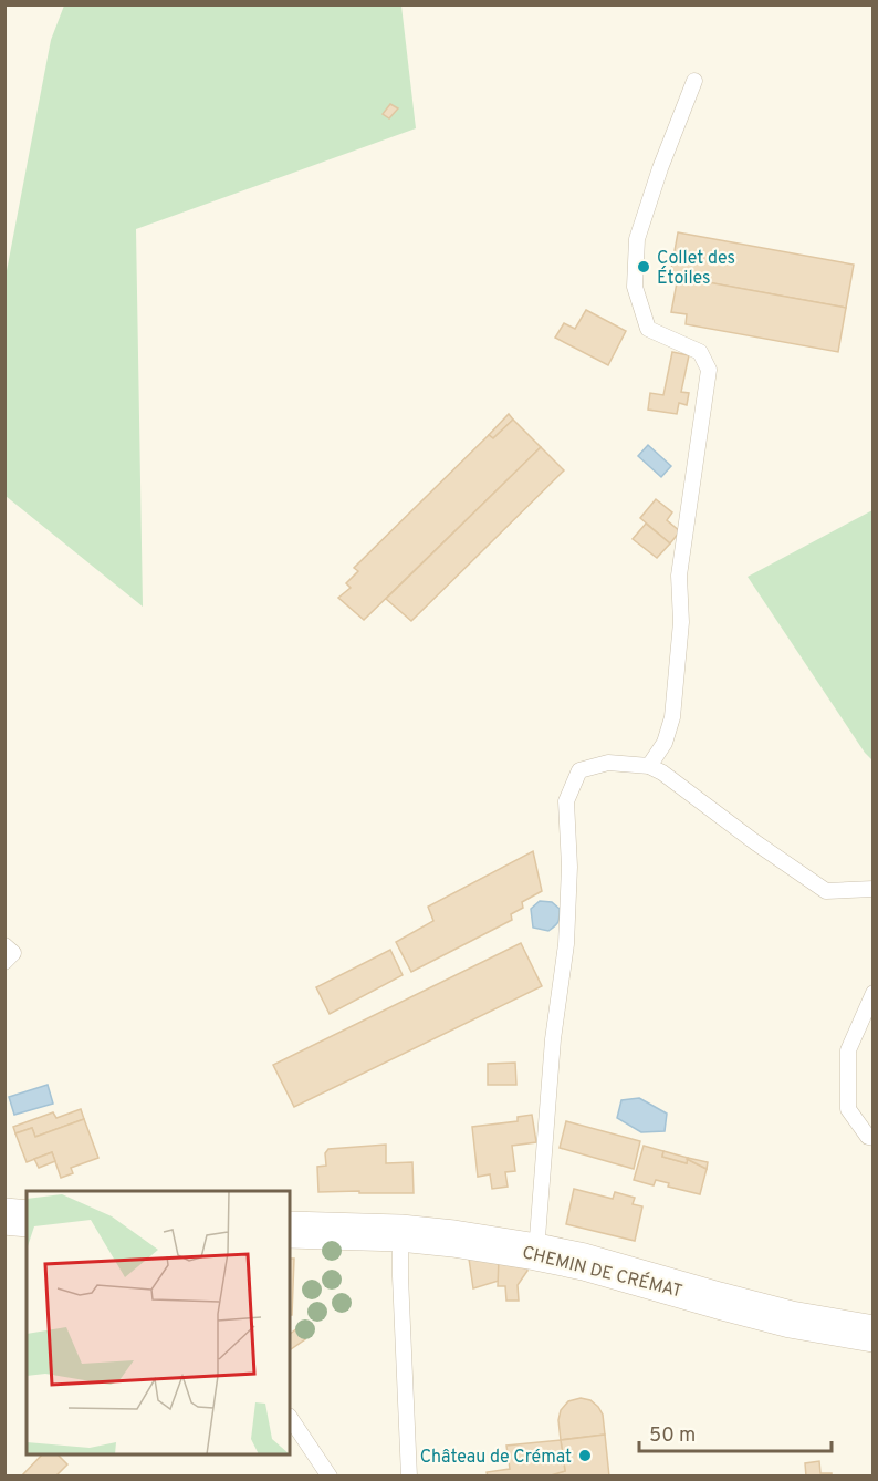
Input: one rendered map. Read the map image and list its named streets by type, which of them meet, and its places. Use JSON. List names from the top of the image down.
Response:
{
  "streets": {
    "street": ["CHEMIN DE CRÉMAT"]
  },
  "places": ["Collet des Étoiles", "Château de Crémat"],
  "scale_bar": "50 m"
}
